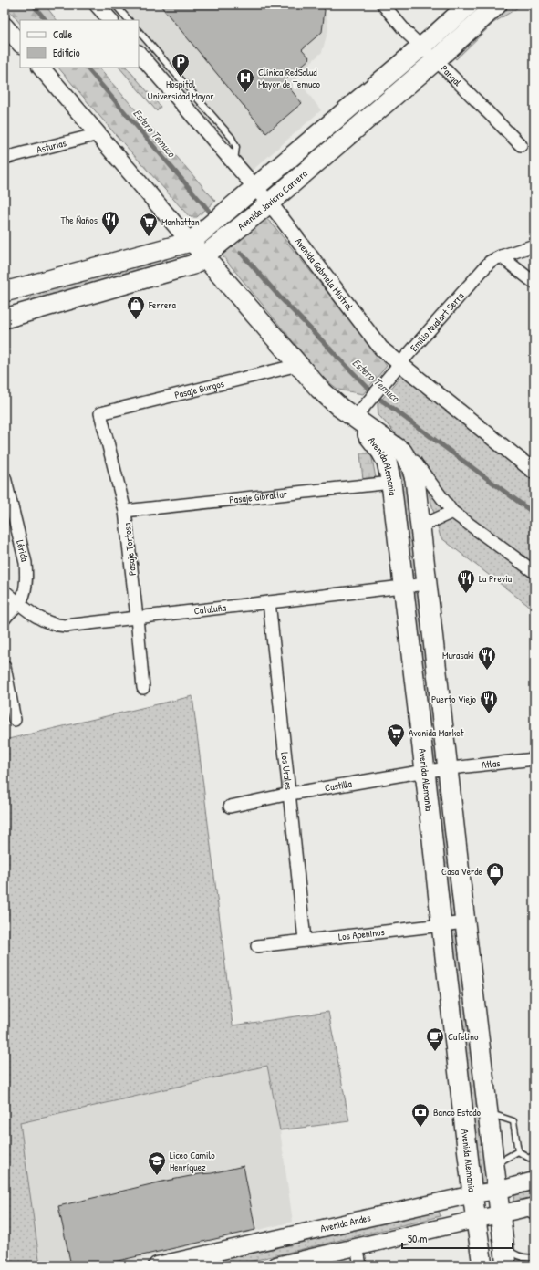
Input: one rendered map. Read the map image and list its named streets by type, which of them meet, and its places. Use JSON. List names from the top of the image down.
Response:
{
  "streets": {
    "main road": ["Avenida Javiera Carrera", "Avenida Alemania", "Avenida Andes"],
    "street": [
      "Pangal",
      "Asturias",
      "Avenida Gabriela Mistral",
      "Emilio Nualart Serra",
      "Pasaje Burgos",
      "Pasaje Gibraltar",
      "Pasaje Tortosa",
      "Lérida",
      "Cataluña",
      "Atlas",
      "Los Urales",
      "Castilla",
      "Los Apeninos"
    ]
  },
  "crossings": [
    ["Pangal", "Avenida Javiera Carrera"],
    ["Avenida Javiera Carrera", "Avenida Gabriela Mistral"],
    ["Avenida Gabriela Mistral", "Emilio Nualart Serra"],
    ["Emilio Nualart Serra", "Avenida Alemania"],
    ["Pasaje Burgos", "Pasaje Tortosa"],
    ["Avenida Alemania", "Pasaje Gibraltar"],
    ["Avenida Alemania", "Cataluña"],
    ["Avenida Alemania", "Atlas"],
    ["Avenida Alemania", "Castilla"],
    ["Avenida Alemania", "Los Apeninos"],
    ["Avenida Alemania", "Avenida Andes"],
    ["Pasaje Gibraltar", "Pasaje Tortosa"],
    ["Pasaje Tortosa", "Cataluña"],
    ["Lérida", "Cataluña"],
    ["Cataluña", "Los Urales"],
    ["Atlas", "Castilla"],
    ["Los Urales", "Castilla"],
    ["Los Urales", "Los Apeninos"]
  ],
  "water": ["Estero Temuco"],
  "places": {
    "parking": ["Hospital Universidad Mayor"],
    "hospital": ["Clínica RedSalud Mayor de Temuco"],
    "restaurant": [
      "The Ñaños",
      "La Previa",
      "Murasaki",
      "Puerto Viejo"
    ],
    "supermarket": ["Manhattan", "Avenida Market"],
    "shop": ["Ferrera", "Casa Verde"],
    "cafe": ["Cafelino"],
    "bank": ["Banco Estado"],
    "school or university": ["Liceo Camilo Henríquez"]
  },
  "legend": ["Calle", "Edificio"],
  "scale_bar": "50 m"
}
